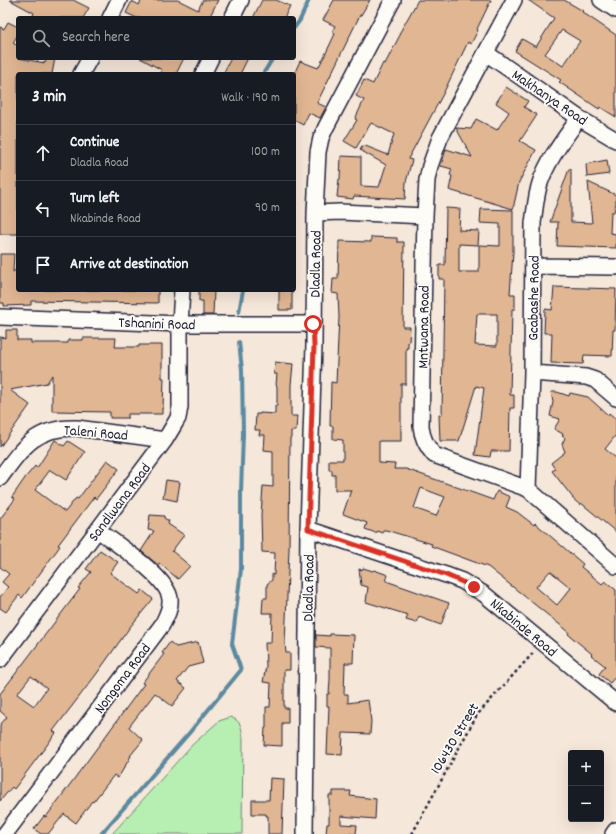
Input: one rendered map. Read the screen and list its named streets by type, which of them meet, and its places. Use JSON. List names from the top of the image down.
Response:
{
  "streets": {
    "street": [
      "Makhanya Road",
      "Dladla Road",
      "Gcabashe Road",
      "Tshanini Road",
      "Mntwana Road",
      "Taleni Road",
      "Sandlwana Road",
      "Nkabinde Road",
      "Nongoma Road"
    ],
    "path": ["106430 Street"]
  },
  "crossings": [
    ["Makhanya Road", "Gcabashe Road"],
    ["Makhanya Road", "Mntwana Road"],
    ["Dladla Road", "Tshanini Road"],
    ["Dladla Road", "Nkabinde Road"],
    ["Gcabashe Road", "Mntwana Road"],
    ["Tshanini Road", "Sandlwana Road"],
    ["Taleni Road", "Sandlwana Road"],
    ["Sandlwana Road", "Nongoma Road"],
    ["Nkabinde Road", "106430 Street"]
  ],
  "page": {
    "search": "Search here",
    "heading": ["3 min", "Walk · 190 m"],
    "list": [
      ["Continue", "Dladla Road", "100 m"],
      ["Turn left", "Nkabinde Road", "90 m"],
      "Arrive at destination"
    ],
    "map_buttons": ["+", "−"]
  }
}
